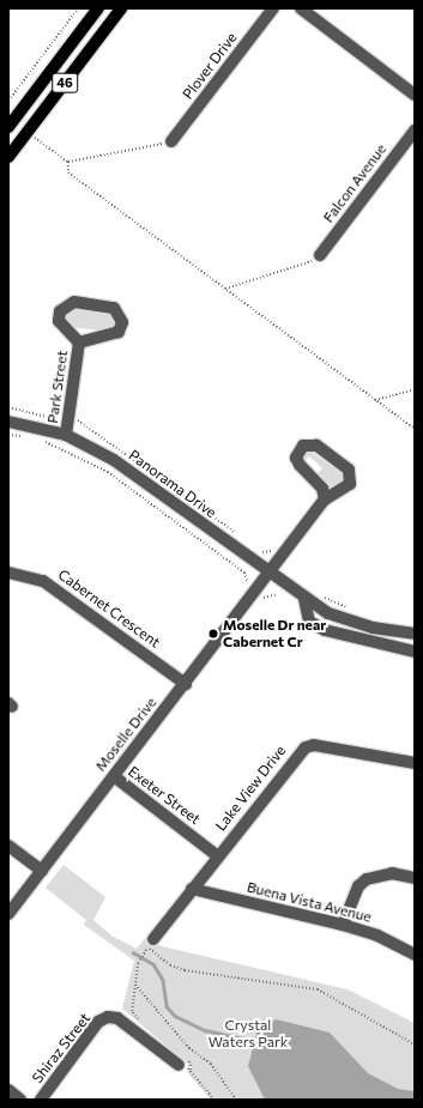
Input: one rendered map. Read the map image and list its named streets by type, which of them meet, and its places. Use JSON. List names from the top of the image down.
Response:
{
  "streets": {
    "main road": ["46"],
    "street": [
      "Plover Drive",
      "Falcon Avenue",
      "Park Street",
      "Panorama Drive",
      "Cabernet Crescent",
      "Moselle Drive",
      "Lake View Drive",
      "Exeter Street",
      "Buena Vista Avenue",
      "Shiraz Street"
    ]
  },
  "crossings": [
    ["Park Street", "Panorama Drive"],
    ["Panorama Drive", "Moselle Drive"],
    ["Cabernet Crescent", "Moselle Drive"],
    ["Moselle Drive", "Exeter Street"],
    ["Lake View Drive", "Exeter Street"],
    ["Lake View Drive", "Buena Vista Avenue"]
  ],
  "parks": ["Crystal Waters Park"],
  "places": ["Moselle Dr near Cabernet Cr"]
}
